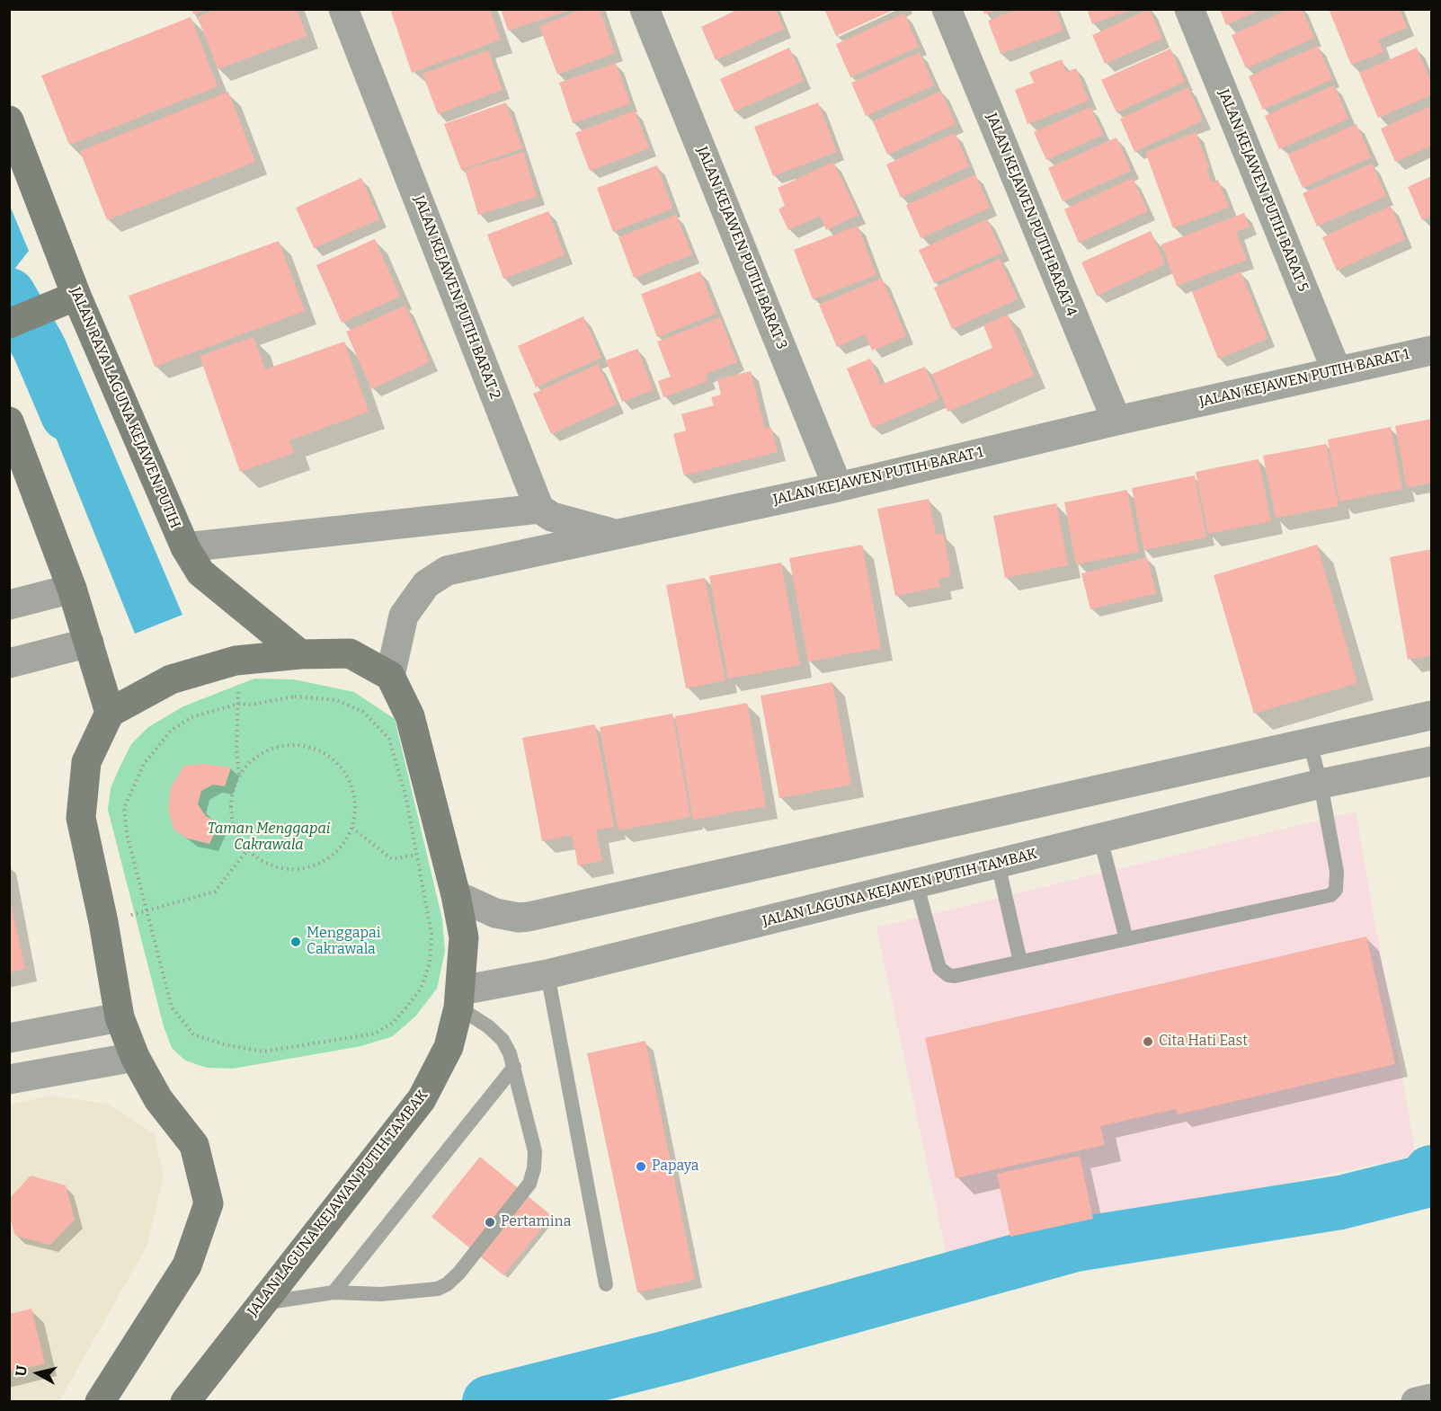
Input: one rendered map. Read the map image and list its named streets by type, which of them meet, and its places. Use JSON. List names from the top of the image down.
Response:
{
  "streets": {
    "street": [
      "JALAN KEJAWEN PUTIH BARAT 5",
      "JALAN KEJAWEN PUTIH BARAT 4",
      "JALAN KEJAWEN PUTIH BARAT 3",
      "JALAN KEJAWEN PUTIH BARAT 2",
      "JALAN KEJAWEN PUTIH BARAT 1",
      "JALAN RAYA LAGUNA KEJAWEN PUTIH",
      "JALAN LAGUNA KEJAWEN PUTIH TAMBAK",
      "JALAN LAGUNA KEJAWAN PUTIH TAMBAK"
    ]
  },
  "crossings": [
    ["JALAN KEJAWEN PUTIH BARAT 5", "JALAN KEJAWEN PUTIH BARAT 1"],
    ["JALAN KEJAWEN PUTIH BARAT 4", "JALAN KEJAWEN PUTIH BARAT 1"],
    ["JALAN KEJAWEN PUTIH BARAT 3", "JALAN KEJAWEN PUTIH BARAT 1"],
    ["JALAN LAGUNA KEJAWEN PUTIH TAMBAK", "JALAN LAGUNA KEJAWAN PUTIH TAMBAK"]
  ],
  "parks": ["Taman Menggapai Cakrawala"],
  "places": [
    "Menggapai Cakrawala",
    "Cita Hati East",
    "Papaya",
    "Pertamina"
  ],
  "north": "left"
}
